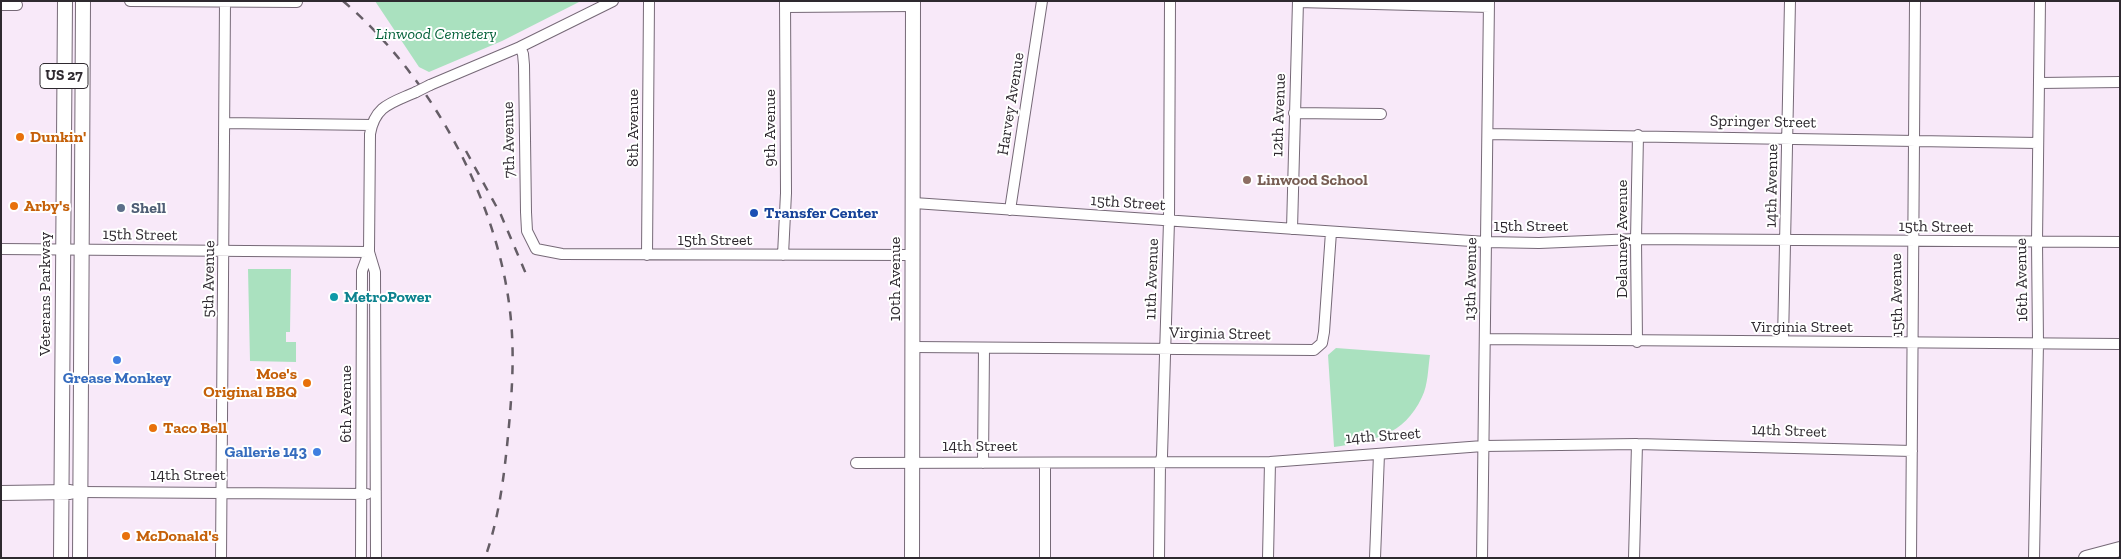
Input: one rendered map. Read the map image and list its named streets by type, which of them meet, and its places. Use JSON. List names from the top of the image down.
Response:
{
  "streets": {
    "main road": [
      "US 27",
      "10th Avenue",
      "Veterans Parkway",
      "14th Street"
    ],
    "street": [
      "Harvey Avenue",
      "12th Avenue",
      "Springer Street",
      "8th Avenue",
      "9th Avenue",
      "7th Avenue",
      "14th Avenue",
      "15th Street",
      "Delauney Avenue",
      "5th Avenue",
      "11th Avenue",
      "13th Avenue",
      "16th Avenue",
      "15th Avenue",
      "Virginia Street",
      "6th Avenue"
    ]
  },
  "crossings": [
    ["US 27", "15th Street"],
    ["US 27", "14th Street"],
    ["Harvey Avenue", "15th Street"],
    ["12th Avenue", "15th Street"],
    ["Springer Street", "14th Avenue"],
    ["Springer Street", "Delauney Avenue"],
    ["Springer Street", "13th Avenue"],
    ["Springer Street", "16th Avenue"],
    ["Springer Street", "15th Avenue"],
    ["8th Avenue", "15th Street"],
    ["9th Avenue", "15th Street"],
    ["7th Avenue", "15th Street"],
    ["14th Avenue", "15th Street"],
    ["14th Avenue", "Virginia Street"],
    ["15th Street", "Delauney Avenue"],
    ["15th Street", "5th Avenue"],
    ["15th Street", "10th Avenue"],
    ["15th Street", "11th Avenue"],
    ["15th Street", "13th Avenue"],
    ["15th Street", "16th Avenue"],
    ["15th Street", "Veterans Parkway"],
    ["15th Street", "15th Avenue"],
    ["15th Street", "Virginia Street"],
    ["15th Street", "6th Avenue"],
    ["Delauney Avenue", "Virginia Street"],
    ["5th Avenue", "14th Street"],
    ["10th Avenue", "Virginia Street"],
    ["10th Avenue", "14th Street"],
    ["11th Avenue", "Virginia Street"],
    ["11th Avenue", "14th Street"],
    ["13th Avenue", "Virginia Street"],
    ["13th Avenue", "14th Street"],
    ["16th Avenue", "Virginia Street"],
    ["Veterans Parkway", "14th Street"],
    ["15th Avenue", "Virginia Street"],
    ["15th Avenue", "14th Street"],
    ["6th Avenue", "14th Street"]
  ],
  "parks": ["Linwood Cemetery"],
  "places": [
    "Dunkin'",
    "Linwood School",
    "Arby's",
    "Shell",
    "Transfer Center",
    "MetroPower",
    "Grease Monkey",
    "Moe's Original BBQ",
    "Taco Bell",
    "Gallerie 143",
    "McDonald's"
  ]
}
